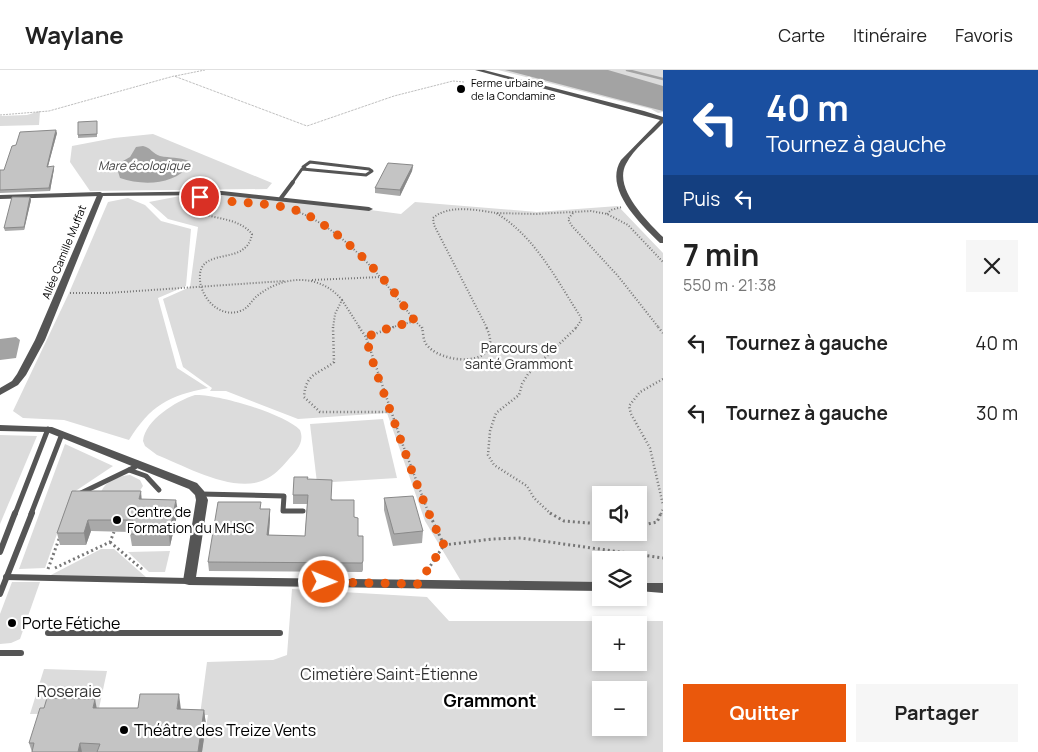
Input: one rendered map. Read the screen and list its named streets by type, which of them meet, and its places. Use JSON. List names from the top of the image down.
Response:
{
  "streets": {
    "street": ["Allée Camille Muffat"]
  },
  "districts": ["Grammont"],
  "water": ["Mare écologique"],
  "parks": ["Parcours de santé Grammont", "Cimetière Saint-Étienne", "Roseraie"],
  "places": [
    "Ferme urbaine de la Condamine",
    "Centre de Formation du MHSC",
    "Porte Fétiche",
    "Théâtre des Treize Vents"
  ],
  "page": {
    "header": "Waylane",
    "nav": ["Carte", "Itinéraire", "Favoris"],
    "turn": ["40 m", "Tournez à gauche"],
    "then": "Puis",
    "heading": ["7 min", "550 m · 21:38"],
    "list": [
      {
        "name": "Tournez à gauche",
        "value": "40 m"
      },
      {
        "name": "Tournez à gauche",
        "value": "30 m"
      }
    ],
    "map_buttons": ["+", "−"],
    "buttons": ["Quitter", "Partager"]
  }
}
